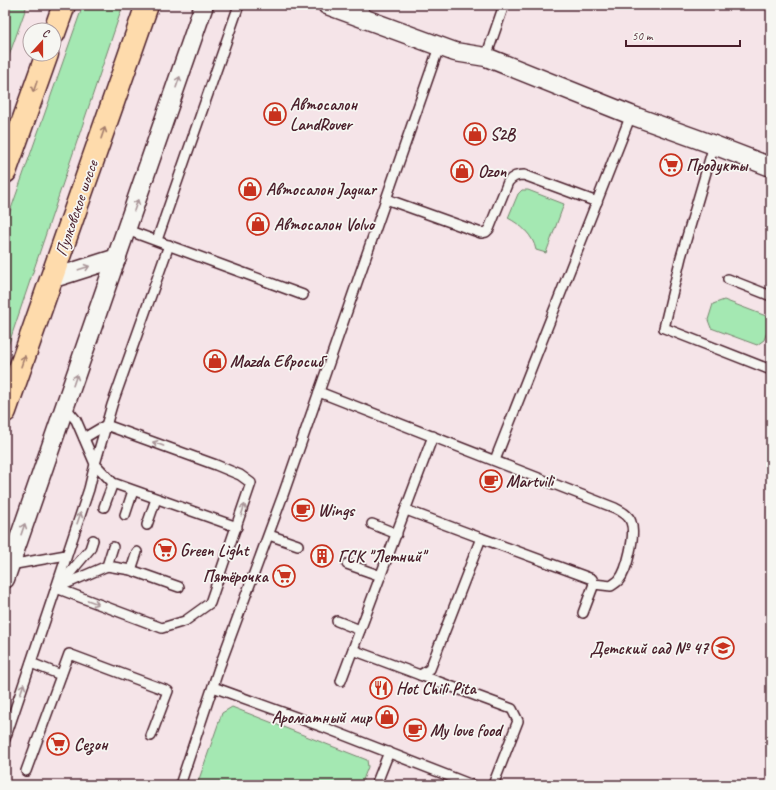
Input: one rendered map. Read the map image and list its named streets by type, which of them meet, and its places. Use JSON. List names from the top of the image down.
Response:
{
  "streets": {
    "main road": ["Пулковское шоссе"]
  },
  "places": {
    "shop": [
      "Автосалон LandRover",
      "S2B",
      "Ozon",
      "Автосалон Jaguar",
      "Автосалон Volvo",
      "Mazda Евросиб",
      "Ароматный мир"
    ],
    "supermarket": [
      "Продукты",
      "Green Light",
      "Пятёрочка",
      "Сезон"
    ],
    "cafe": ["Martvili", "Wings", "My love food"],
    "building": ["ГСК \"Летний\""],
    "school or university": ["Детский сад № 47"],
    "restaurant": ["Hot Chili Pita"]
  },
  "scale_bar": "50 m",
  "north": "top"
}
